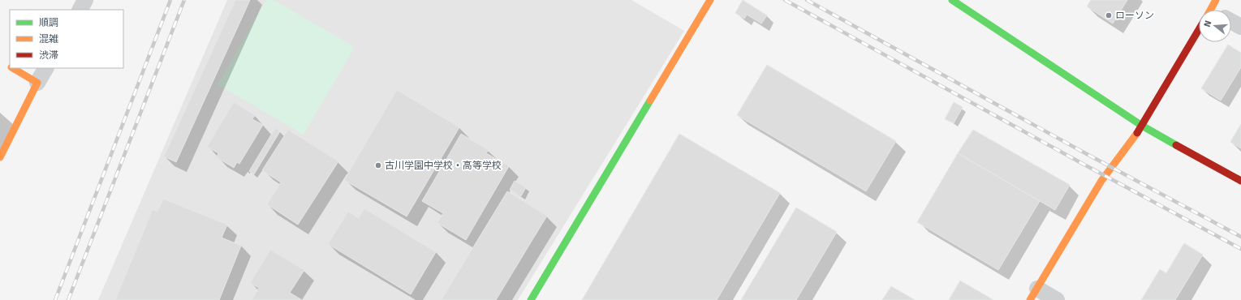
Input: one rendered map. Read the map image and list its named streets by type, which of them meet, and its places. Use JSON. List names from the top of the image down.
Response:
{
  "places": ["ローソン", "古川学園中学校・高等学校"],
  "legend": ["順調", "混雑", "渋滞"],
  "north": "left"
}
